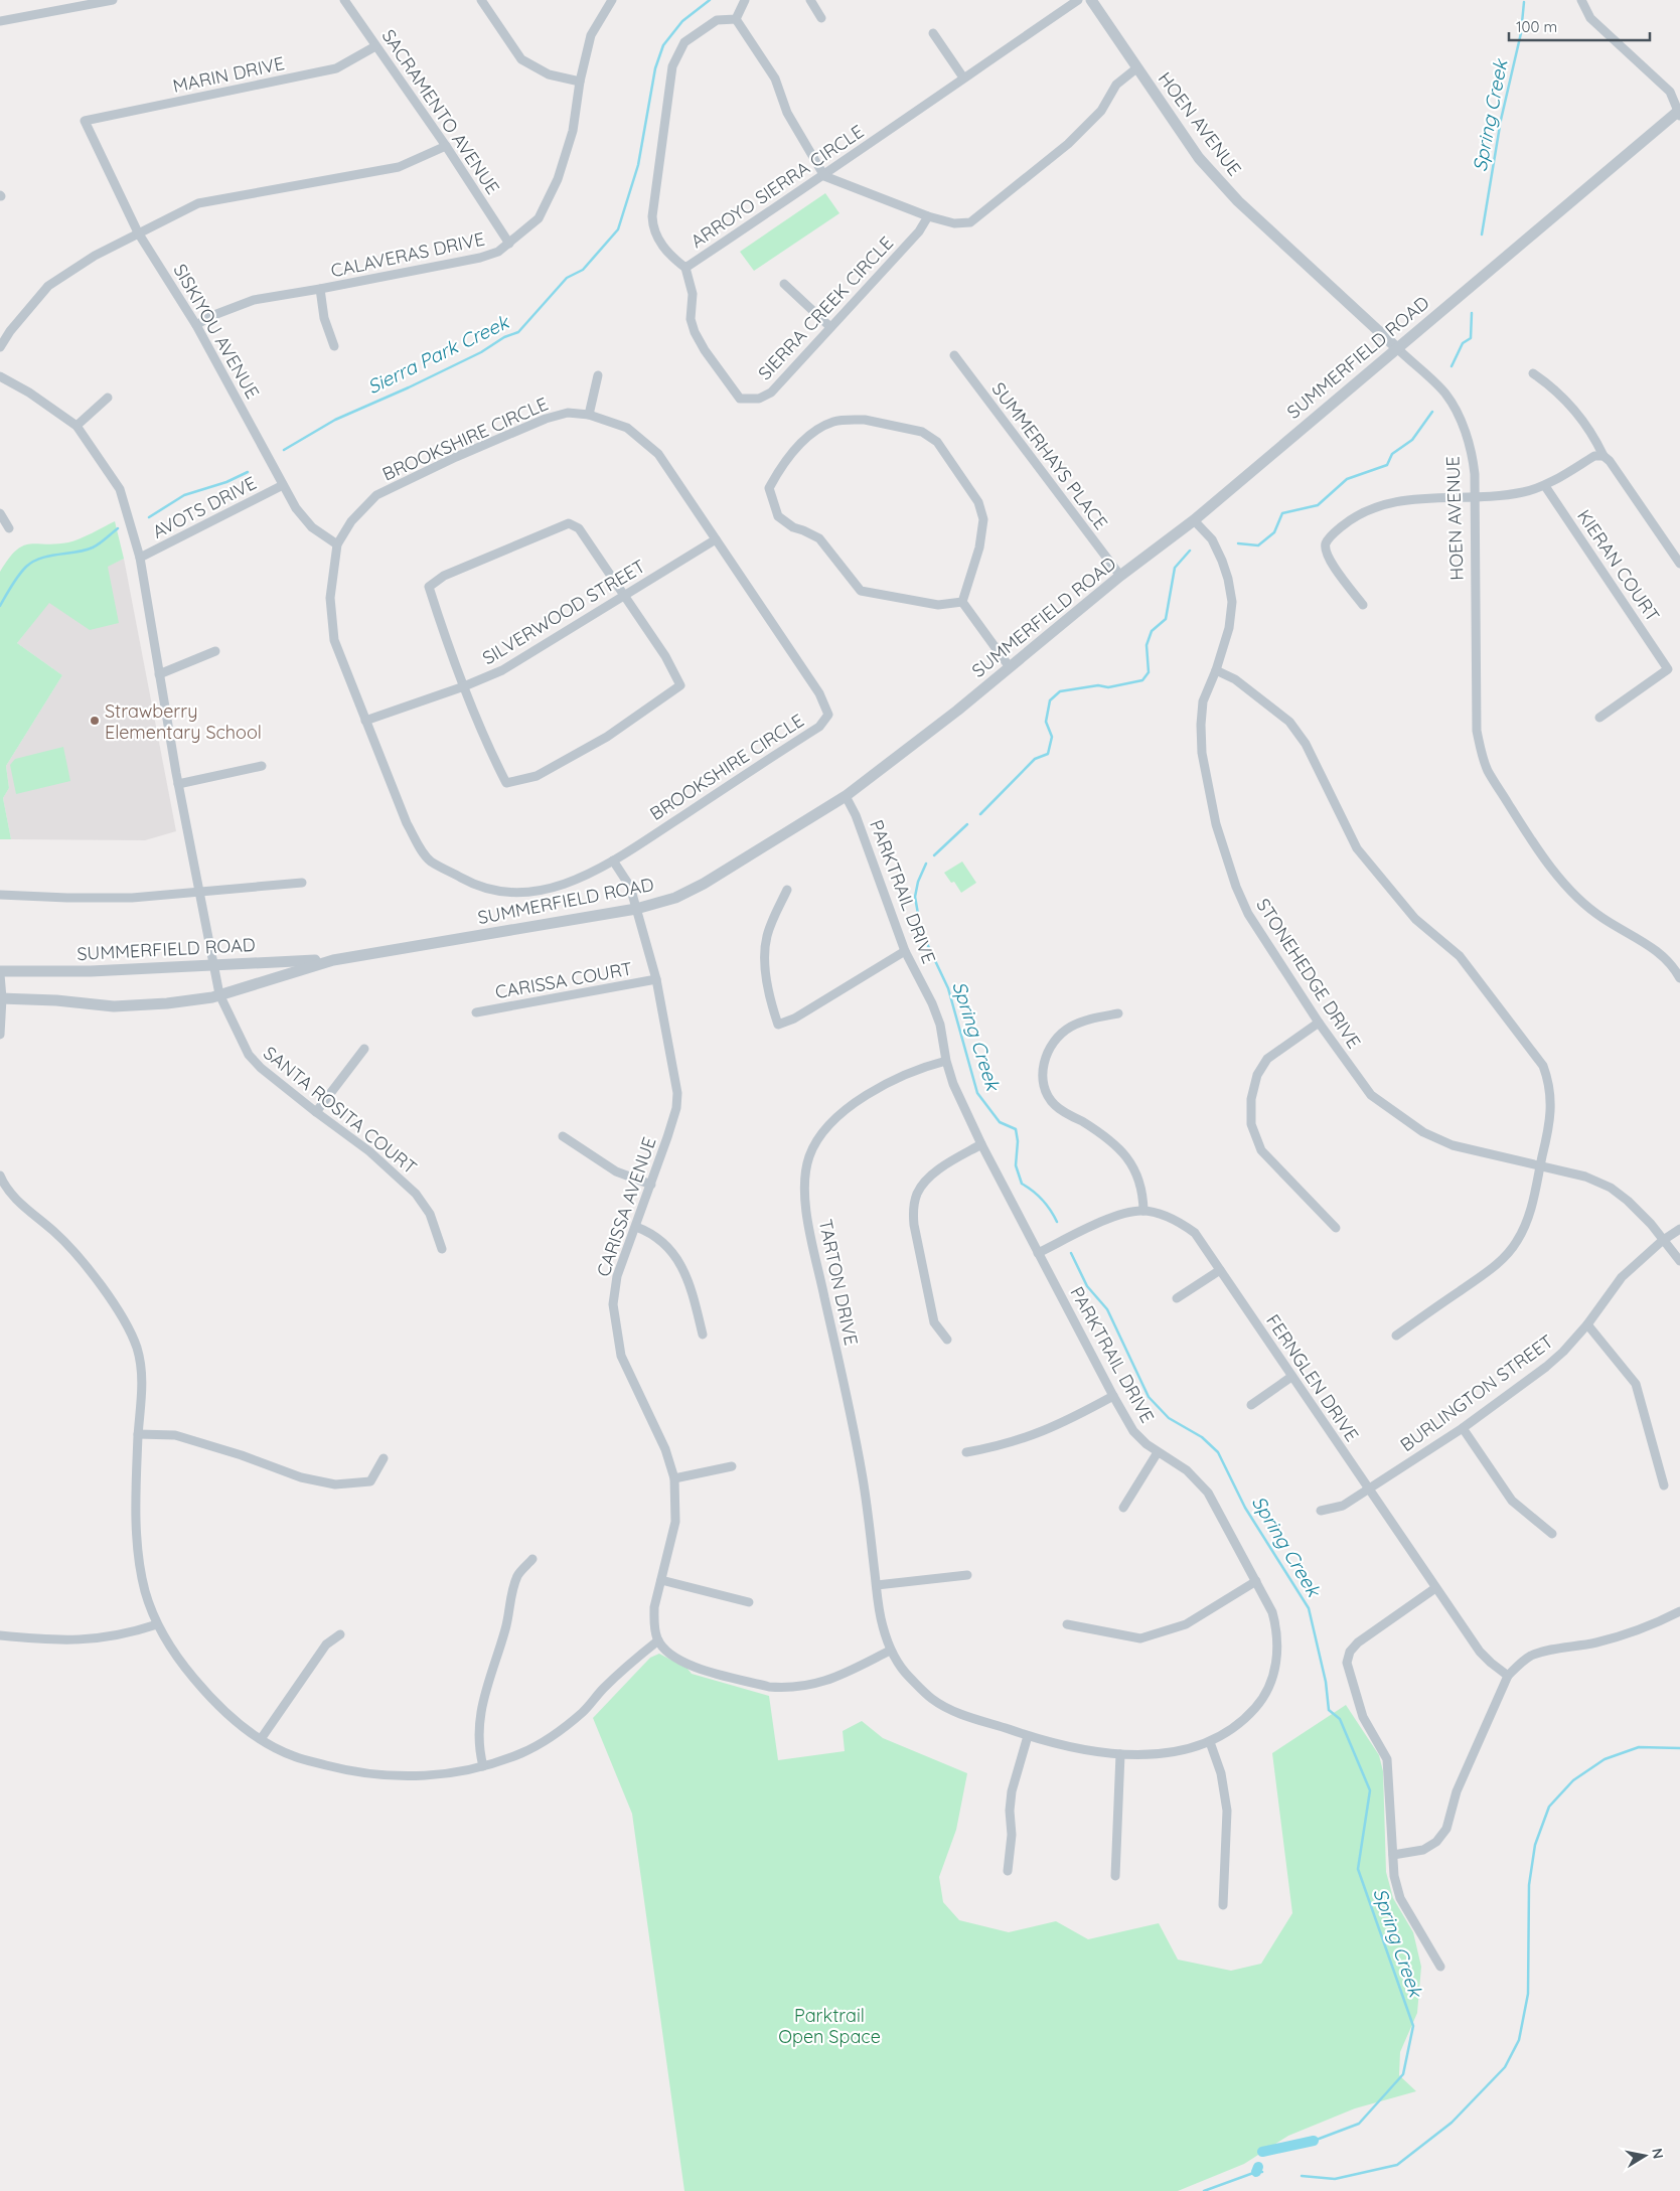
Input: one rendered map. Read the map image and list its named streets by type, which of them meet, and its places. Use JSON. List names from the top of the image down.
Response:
{
  "streets": {
    "street": [
      "MARIN DRIVE",
      "SACRAMENTO AVENUE",
      "HOEN AVENUE",
      "ARROYO SIERRA CIRCLE",
      "CALAVERAS DRIVE",
      "SIERRA CREEK CIRCLE",
      "SISKIYOU AVENUE",
      "SUMMERFIELD ROAD",
      "BROOKSHIRE CIRCLE",
      "SUMMERHAYS PLACE",
      "AVOTS DRIVE",
      "KIERAN COURT",
      "SILVERWOOD STREET",
      "PARKTRAIL DRIVE",
      "STONEHEDGE DRIVE",
      "CARISSA COURT",
      "SANTA ROSITA COURT",
      "CARISSA AVENUE",
      "TARTON DRIVE",
      "FERNGLEN DRIVE",
      "BURLINGTON STREET"
    ]
  },
  "crossings": [
    ["MARIN DRIVE", "SACRAMENTO AVENUE"],
    ["MARIN DRIVE", "SISKIYOU AVENUE"],
    ["SACRAMENTO AVENUE", "CALAVERAS DRIVE"],
    ["HOEN AVENUE", "SUMMERFIELD ROAD"],
    ["ARROYO SIERRA CIRCLE", "SIERRA CREEK CIRCLE"],
    ["CALAVERAS DRIVE", "SISKIYOU AVENUE"],
    ["SISKIYOU AVENUE", "BROOKSHIRE CIRCLE"],
    ["SISKIYOU AVENUE", "AVOTS DRIVE"],
    ["SUMMERFIELD ROAD", "SUMMERHAYS PLACE"],
    ["SUMMERFIELD ROAD", "PARKTRAIL DRIVE"],
    ["SUMMERFIELD ROAD", "STONEHEDGE DRIVE"],
    ["SUMMERFIELD ROAD", "SANTA ROSITA COURT"],
    ["SUMMERFIELD ROAD", "CARISSA AVENUE"],
    ["BROOKSHIRE CIRCLE", "SILVERWOOD STREET"],
    ["BROOKSHIRE CIRCLE", "CARISSA AVENUE"],
    ["AVOTS DRIVE", "SANTA ROSITA COURT"],
    ["PARKTRAIL DRIVE", "TARTON DRIVE"],
    ["PARKTRAIL DRIVE", "FERNGLEN DRIVE"],
    ["STONEHEDGE DRIVE", "BURLINGTON STREET"],
    ["CARISSA COURT", "CARISSA AVENUE"],
    ["FERNGLEN DRIVE", "BURLINGTON STREET"]
  ],
  "water": ["Spring Creek", "Sierra Park Creek"],
  "parks": ["Parktrail Open Space"],
  "places": ["Strawberry Elementary School"],
  "scale_bar": "100 m",
  "north": "right"
}
